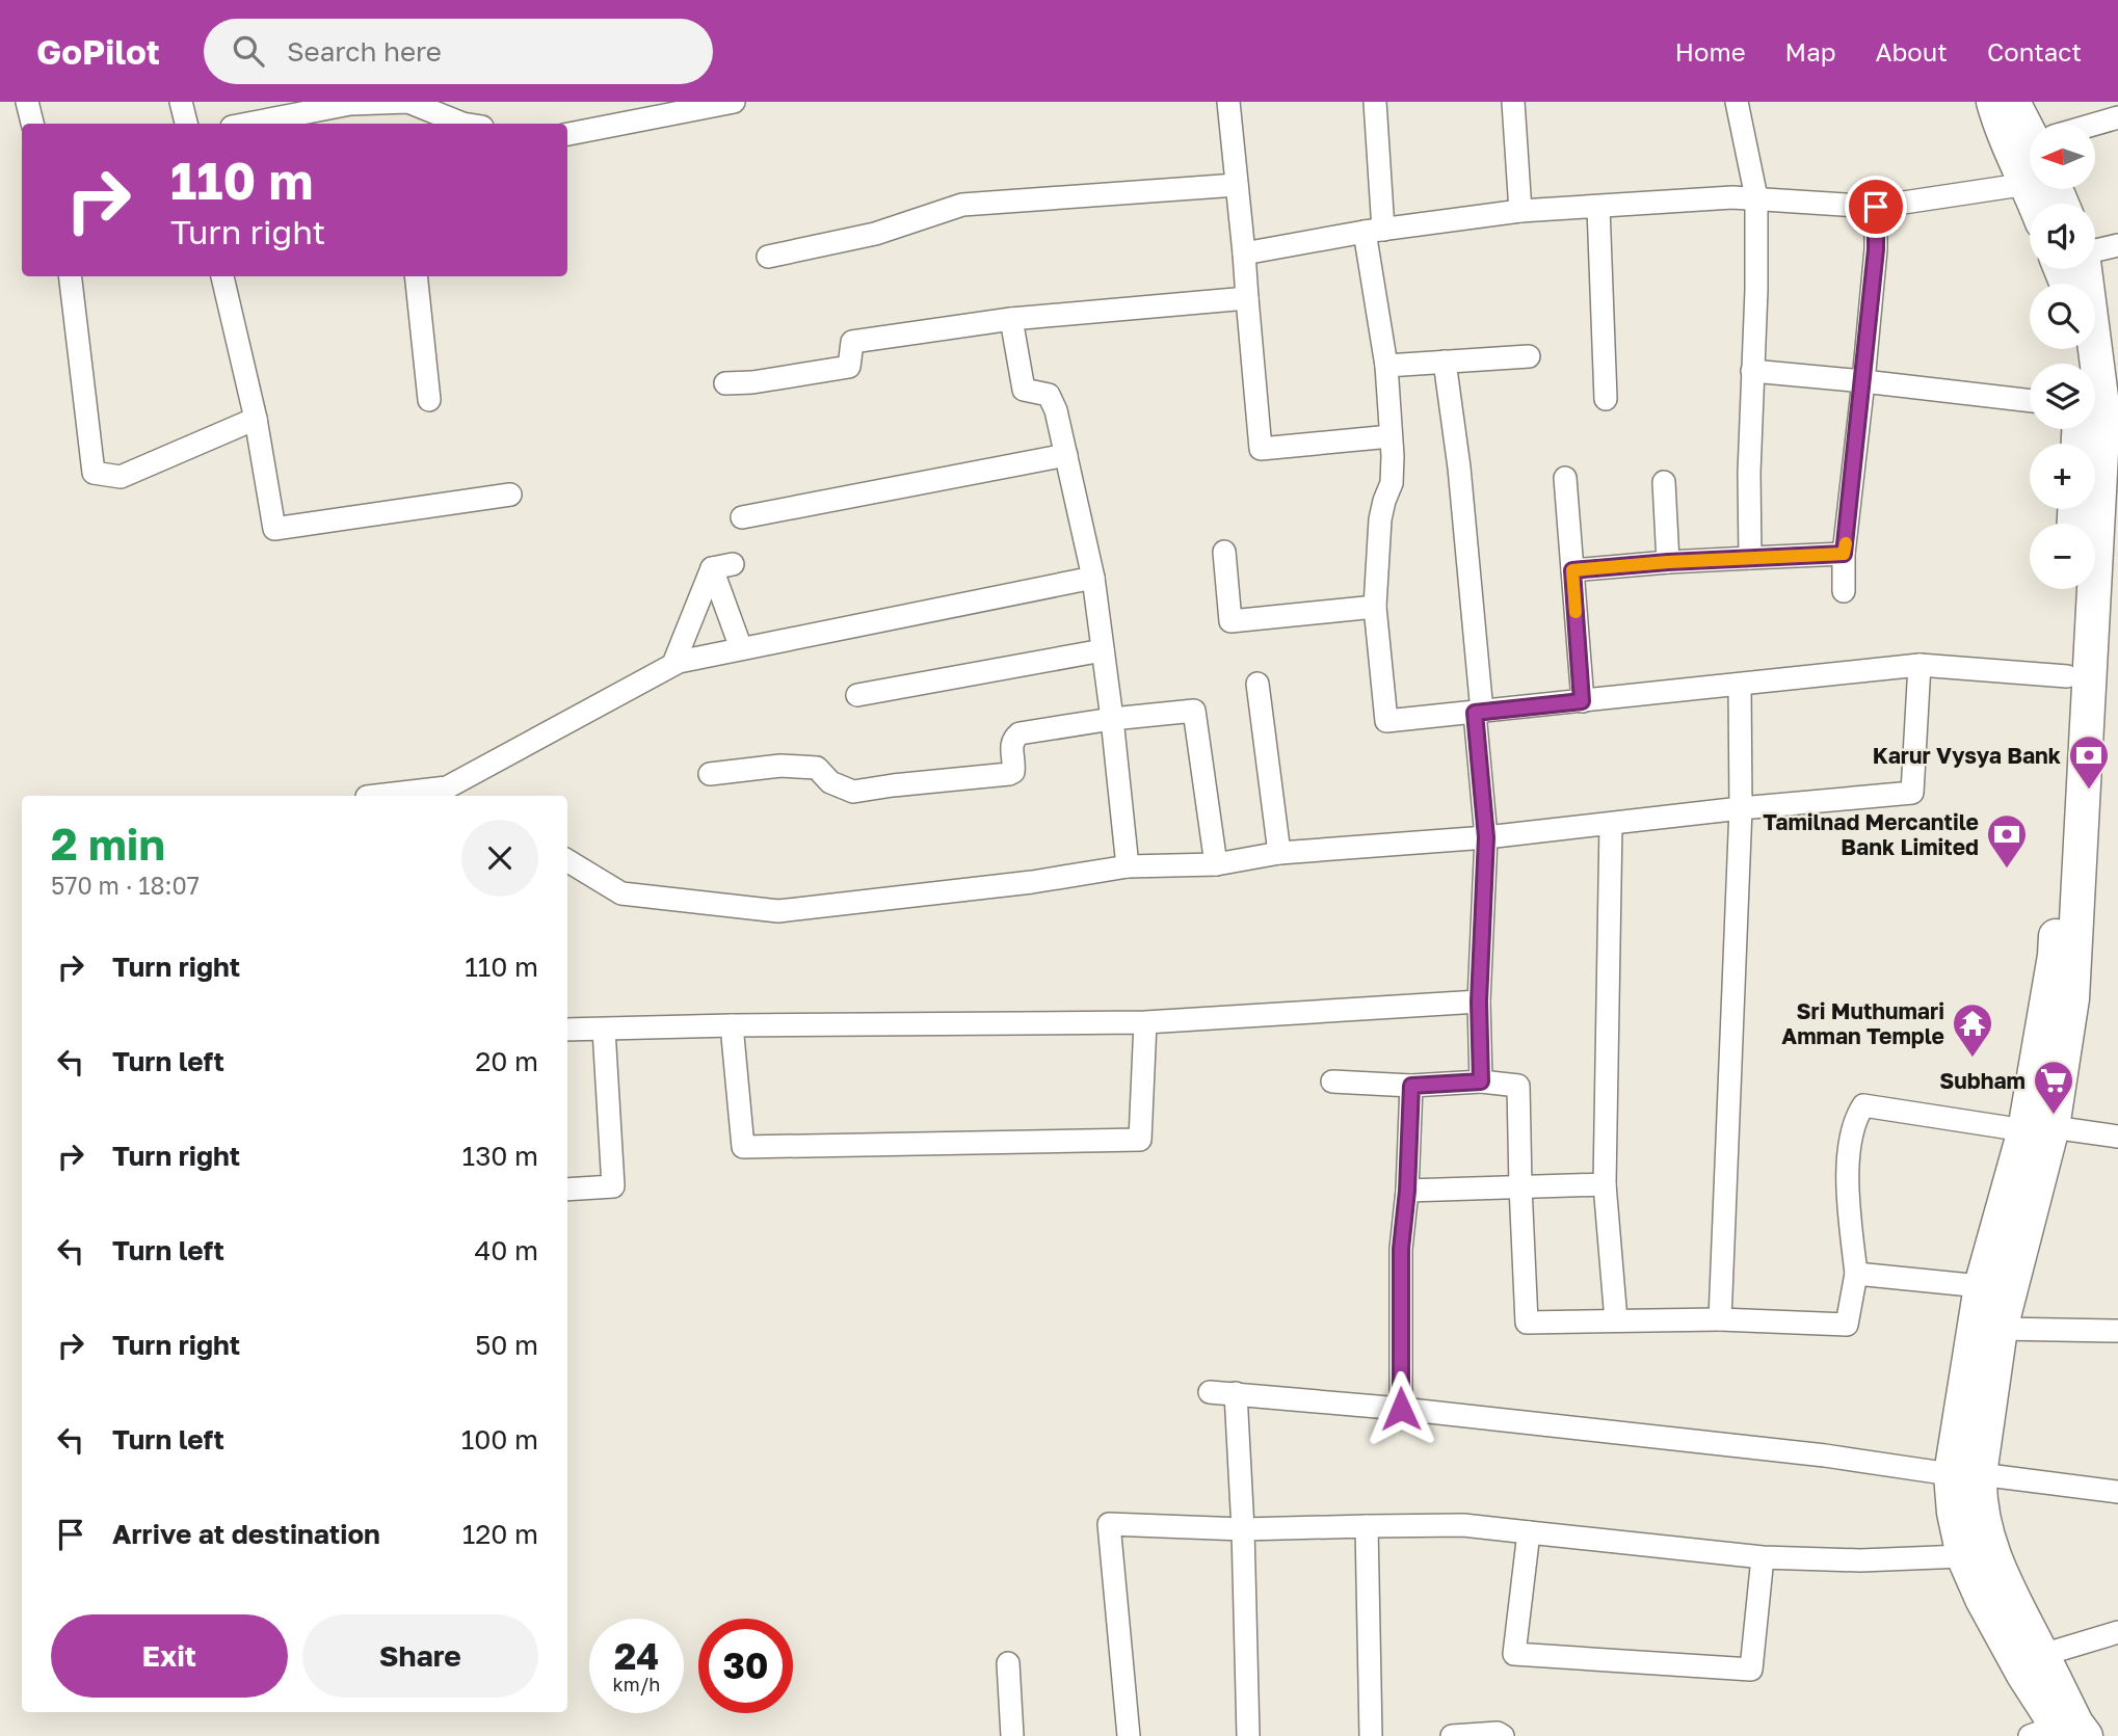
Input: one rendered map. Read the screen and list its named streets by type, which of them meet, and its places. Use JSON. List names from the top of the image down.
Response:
{
  "places": {
    "bank": ["Karur Vysya Bank", "Tamilnad Mercantile Bank Limited"],
    "temple": ["Sri Muthumari Amman Temple"],
    "supermarket": ["Subham"]
  },
  "north": "left",
  "page": {
    "header": "GoPilot",
    "search": "Search here",
    "nav": [
      "Home",
      "Map",
      "About",
      "Contact"
    ],
    "map_buttons": ["+", "−"],
    "turn": ["110 m", "Turn right"],
    "heading": ["2 min", "570 m · 18:07"],
    "list": [
      {
        "name": "Turn right",
        "value": "110 m"
      },
      {
        "name": "Turn left",
        "value": "20 m"
      },
      {
        "name": "Turn right",
        "value": "130 m"
      },
      {
        "name": "Turn left",
        "value": "40 m"
      },
      {
        "name": "Turn right",
        "value": "50 m"
      },
      {
        "name": "Turn left",
        "value": "100 m"
      },
      {
        "name": "Arrive at destination",
        "value": "120 m"
      }
    ],
    "buttons": ["Exit", "Share"],
    "speed": "24 km/h",
    "limit": "30"
  }
}
